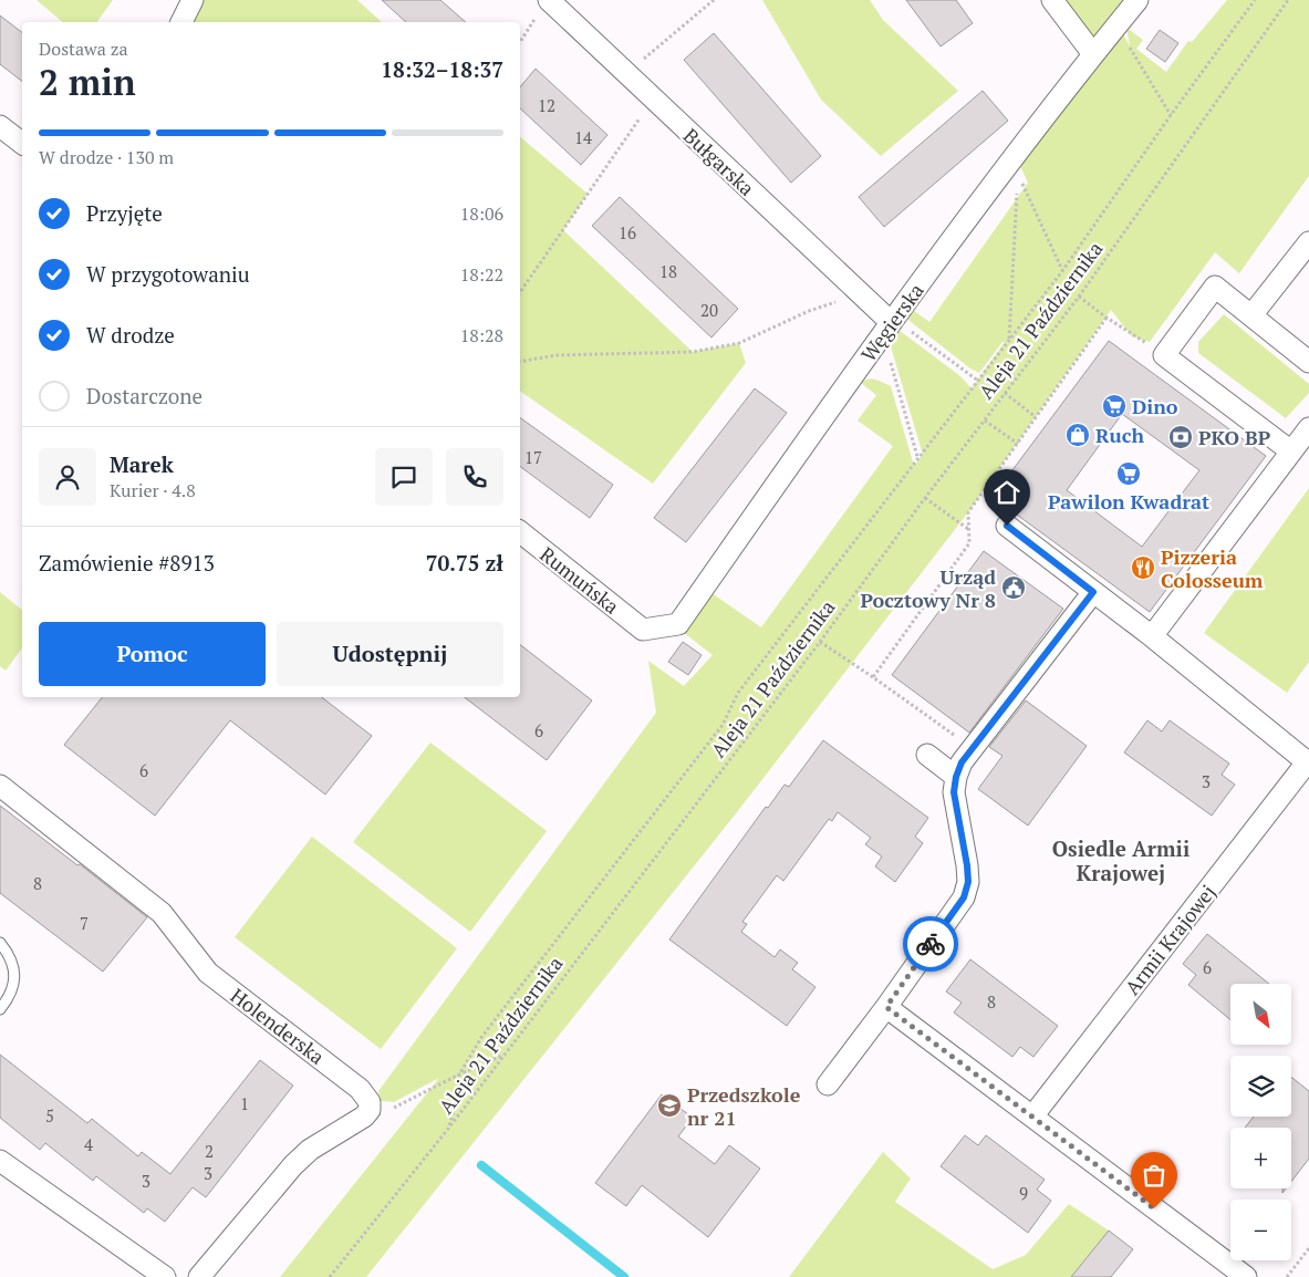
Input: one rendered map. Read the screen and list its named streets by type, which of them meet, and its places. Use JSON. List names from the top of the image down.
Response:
{
  "streets": {
    "street": [
      "Bułgarska",
      "Węgierska",
      "Rumuńska",
      "Armii Krajowej",
      "Holenderska"
    ],
    "path": ["Aleja 21 Października"]
  },
  "crossings": [
    ["Bułgarska", "Węgierska"],
    ["Węgierska", "Rumuńska"]
  ],
  "districts": ["Osiedle Armii Krajowej"],
  "places": {
    "supermarket": ["Dino", "Pawilon Kwadrat"],
    "shop": ["Ruch"],
    "bank": ["PKO BP"],
    "restaurant": ["Pizzeria Colosseum"],
    "public building": ["Urząd Pocztowy Nr 8"],
    "school or university": ["Przedszkole nr 21"]
  },
  "house_numbers": [
    "12",
    "14",
    "16",
    "18",
    "20",
    "17",
    "6",
    "6",
    "3",
    "8",
    "7",
    "6",
    "8",
    "1",
    "5",
    "4",
    "2",
    "3",
    "3",
    "9"
  ],
  "north": "bottom right",
  "page": {
    "heading": ["2 min", "Dostawa za", "18:32–18:37"],
    "panel": [
      "Marek",
      "Kurier · 4.8",
      "Zamówienie #8913",
      "70.75 zł"
    ],
    "bar": "W drodze · 130 m",
    "list": [
      ["Przyjęte", "18:06"],
      ["W przygotowaniu", "18:22"],
      ["W drodze", "18:28"],
      "Dostarczone"
    ],
    "buttons": ["Pomoc", "Udostępnij"],
    "map_buttons": ["+", "−"]
  }
}
